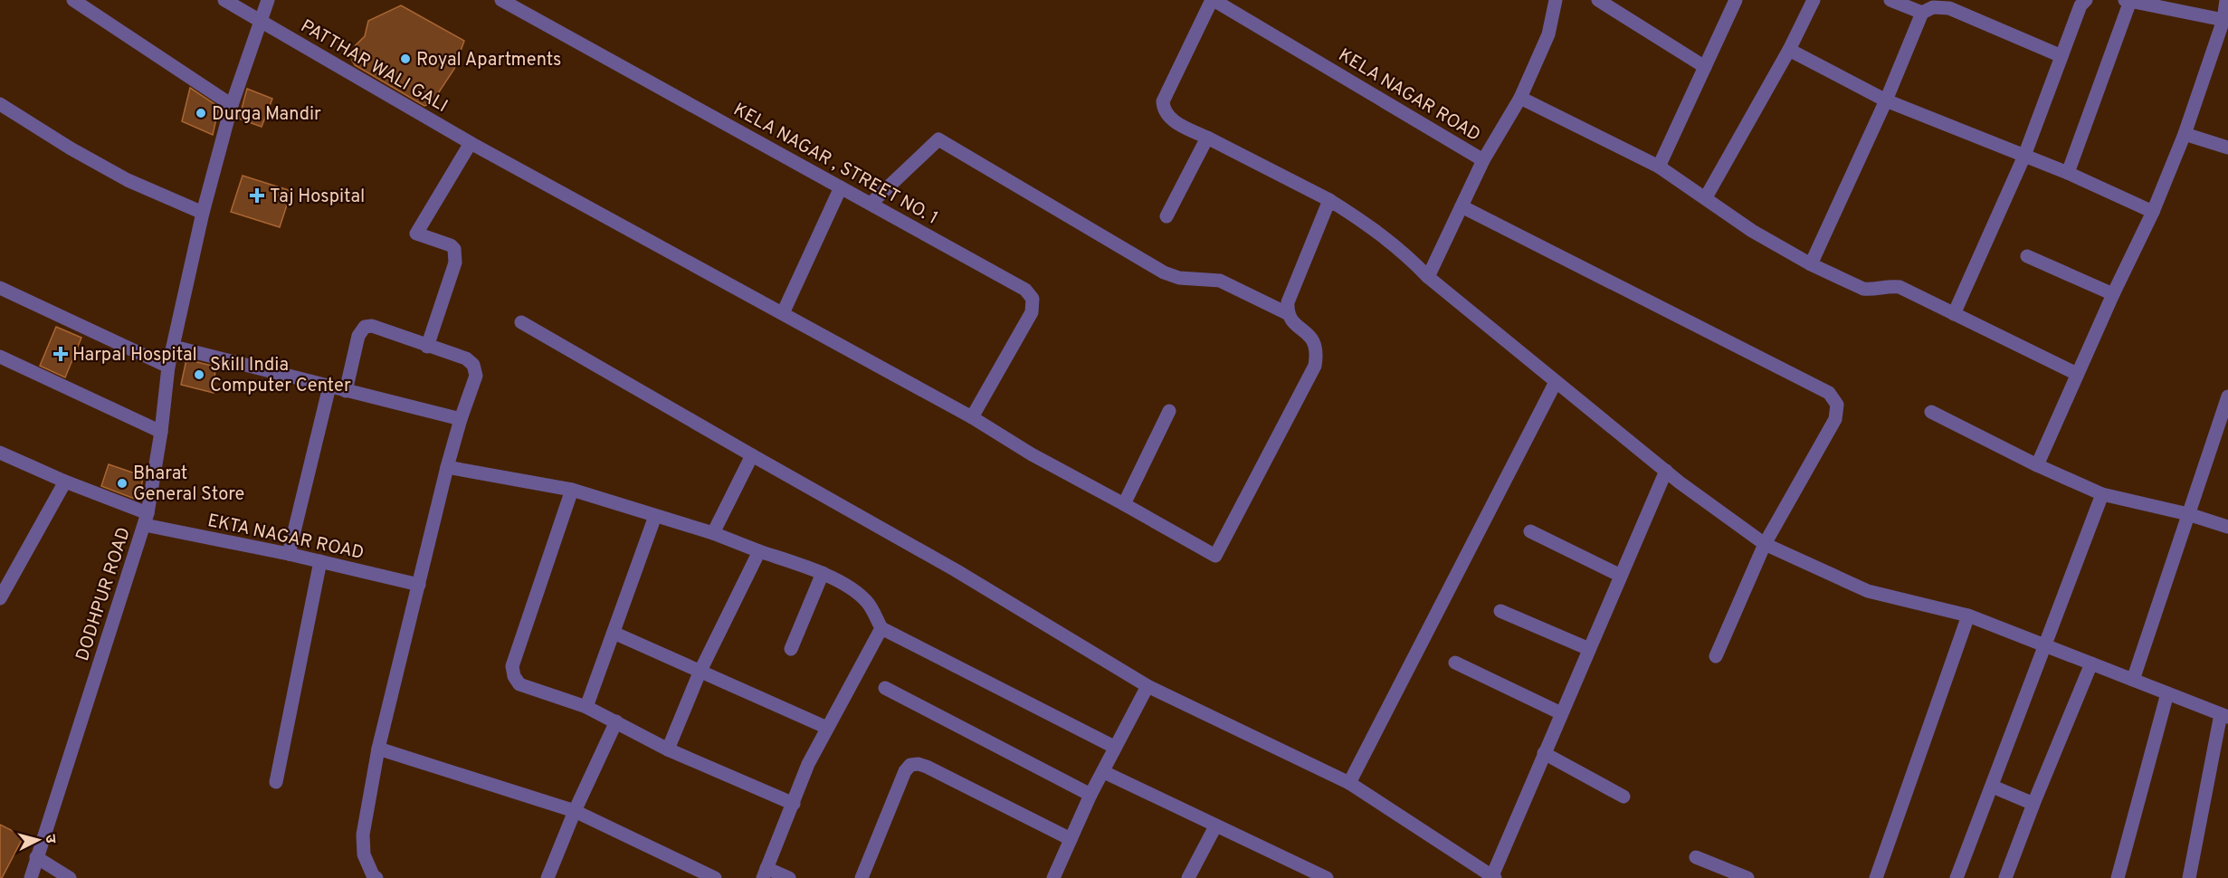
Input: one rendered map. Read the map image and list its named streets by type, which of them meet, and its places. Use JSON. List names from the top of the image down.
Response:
{
  "streets": {
    "street": [
      "PATTHAR WALI GALI",
      "KELA NAGAR ROAD",
      "KELA NAGAR , STREET NO. 1",
      "EKTA NAGAR ROAD",
      "DODHPUR ROAD"
    ]
  },
  "crossings": [
    ["PATTHAR WALI GALI", "KELA NAGAR , STREET NO. 1"],
    ["PATTHAR WALI GALI", "DODHPUR ROAD"],
    ["EKTA NAGAR ROAD", "DODHPUR ROAD"]
  ],
  "places": {
    "other": [
      "Royal Apartments",
      "Durga Mandir",
      "Skill India Computer Center",
      "Bharat General Store"
    ],
    "health": ["Taj Hospital", "Harpal Hospital"]
  },
  "north": "right"
}
